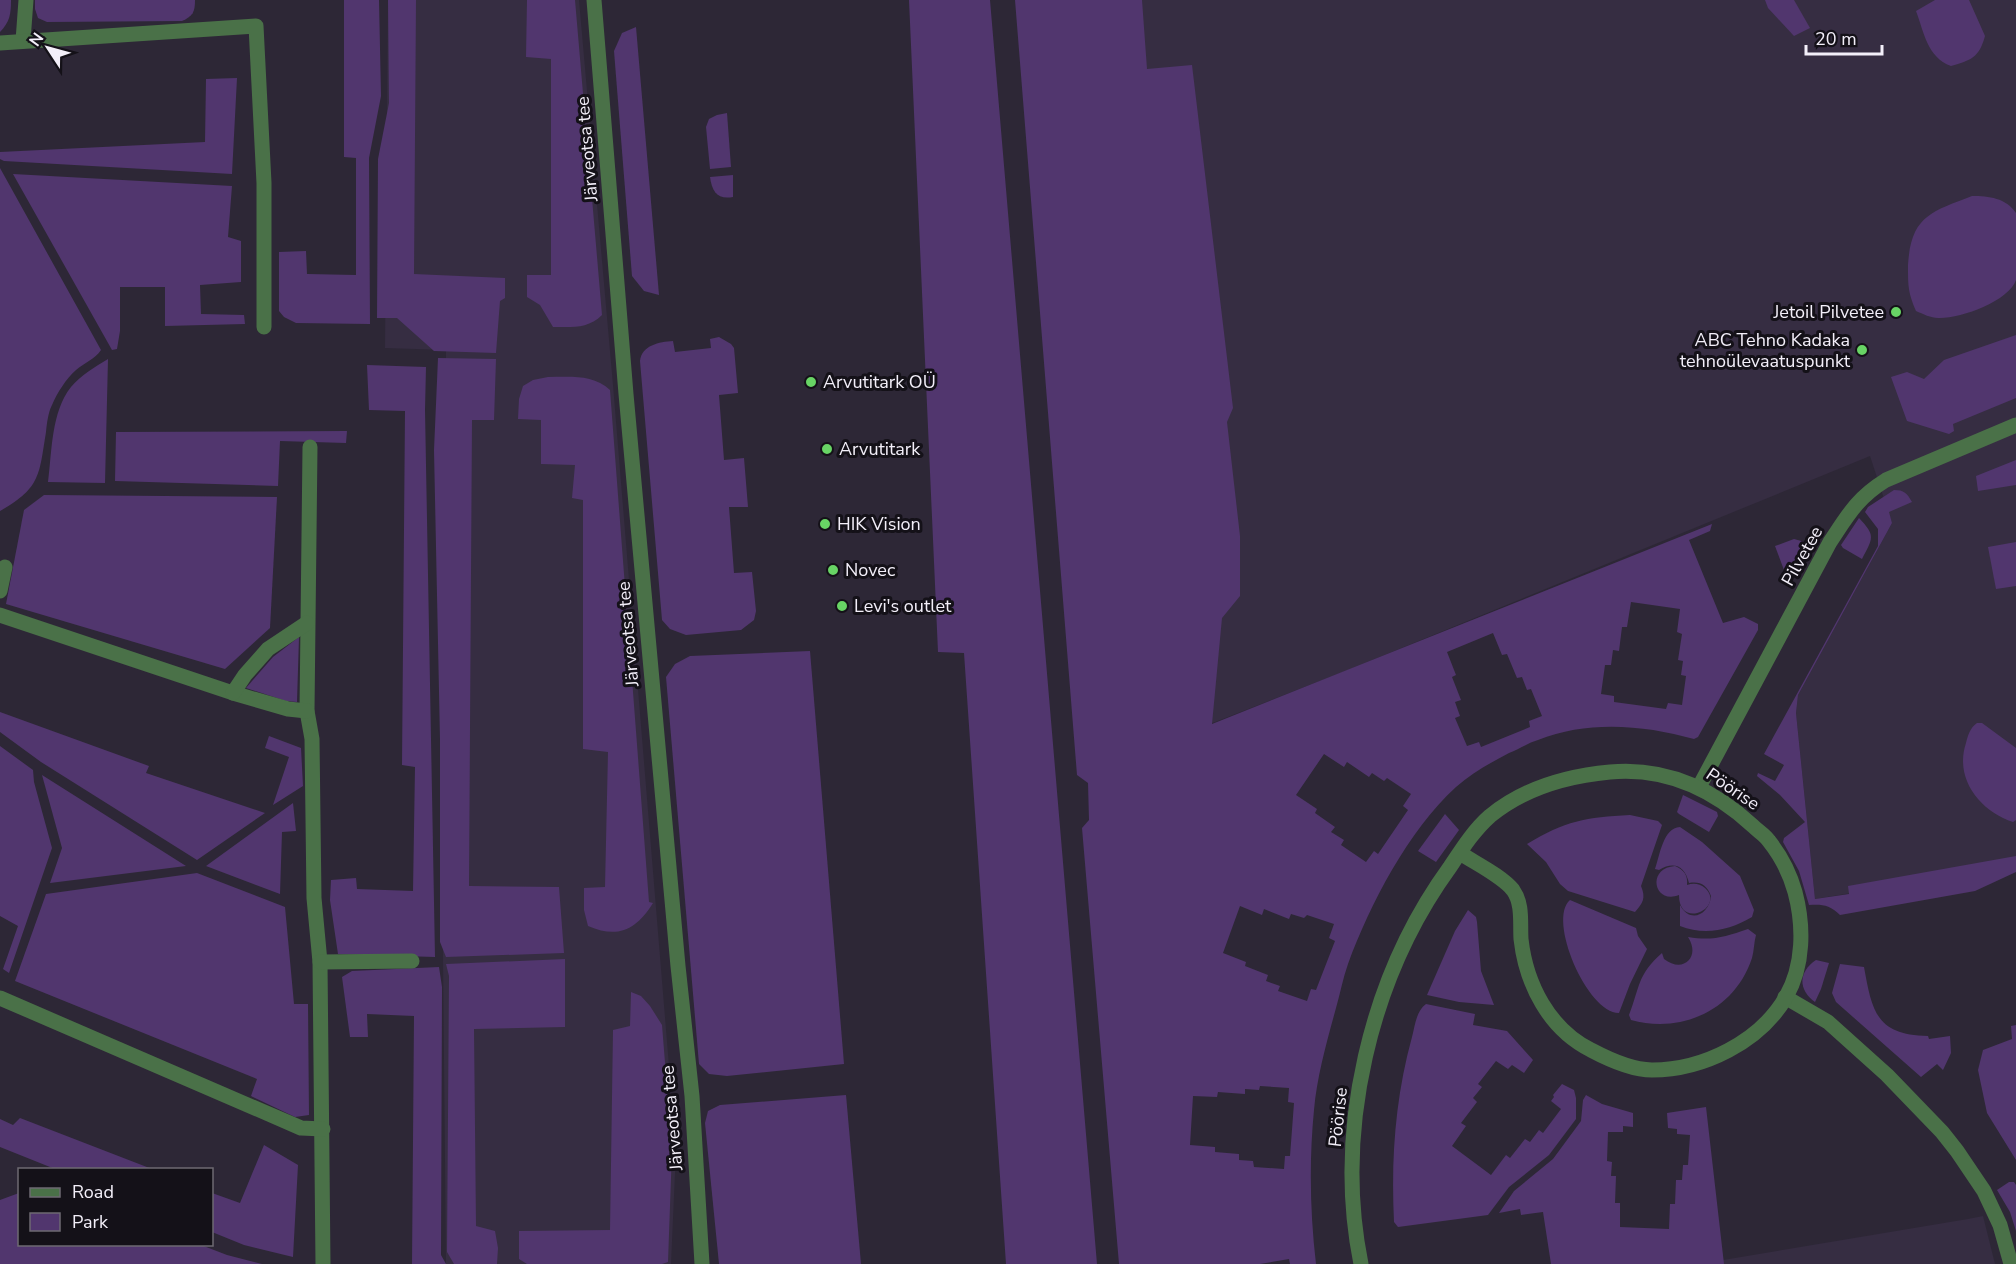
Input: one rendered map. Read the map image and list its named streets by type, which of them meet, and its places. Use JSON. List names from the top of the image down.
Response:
{
  "streets": {
    "street": ["Järveotsa tee", "Pilvetee", "Pöörise"]
  },
  "crossings": [
    ["Pilvetee", "Pöörise"]
  ],
  "places": [
    "Jetoil Pilvetee",
    "ABC Tehno Kadaka tehnoülevaatuspunkt",
    "Arvutitark OÜ",
    "Arvutitark",
    "HIK Vision",
    "Novec",
    "Levi's outlet"
  ],
  "legend": ["Road", "Park"],
  "scale_bar": "20 m",
  "north": "top left"
}
